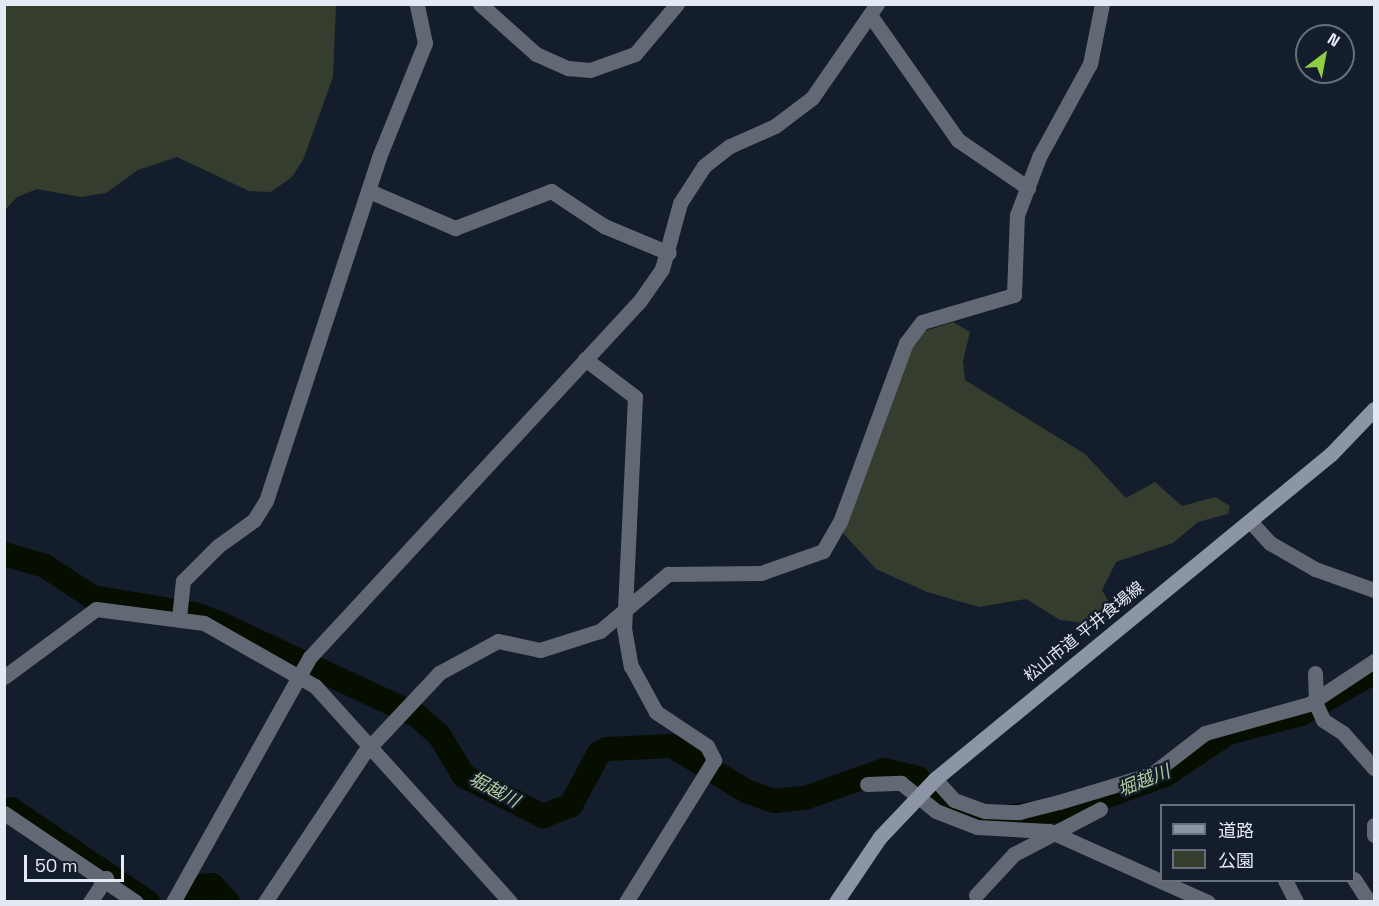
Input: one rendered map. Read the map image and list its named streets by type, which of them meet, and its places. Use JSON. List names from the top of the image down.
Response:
{
  "streets": {
    "street": ["松山市道 平井食場線"]
  },
  "water": ["堀越川"],
  "legend": ["道路", "公園"],
  "scale_bar": "50 m",
  "north": "top right"
}
